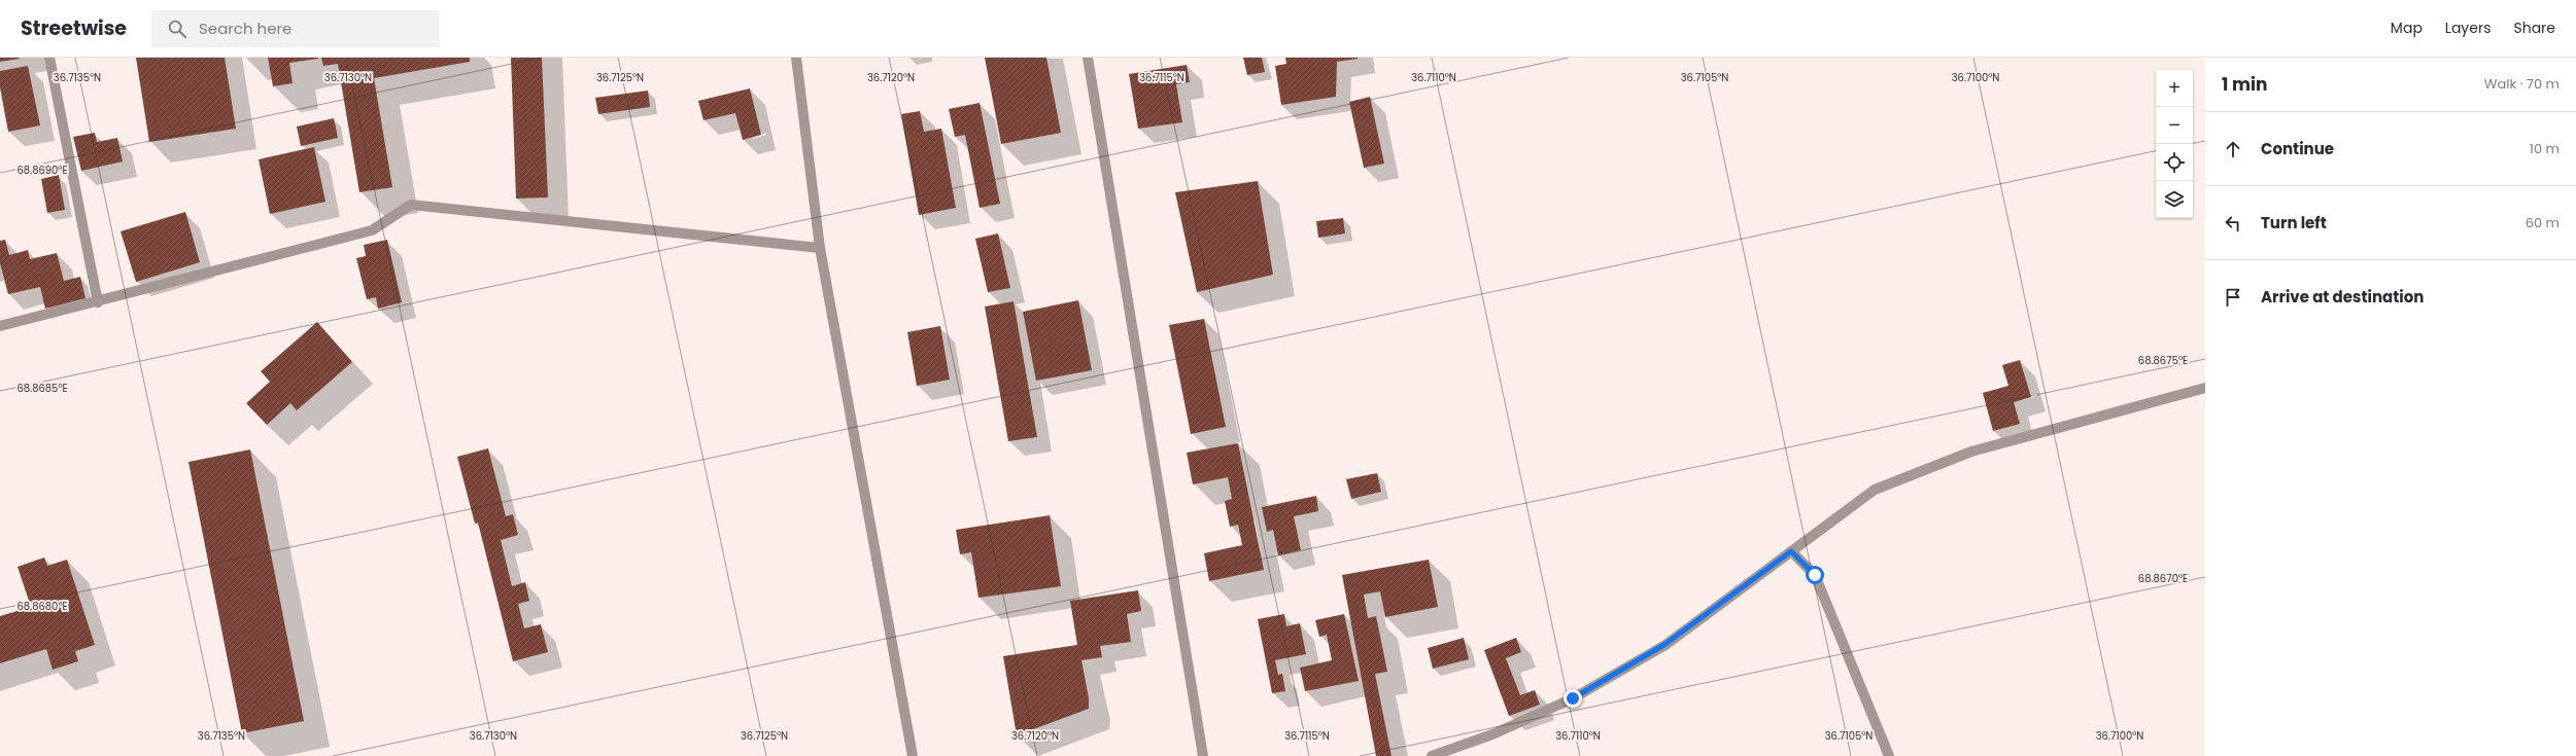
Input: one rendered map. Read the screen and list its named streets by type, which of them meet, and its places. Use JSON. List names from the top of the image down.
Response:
{
  "page": {
    "header": "Streetwise",
    "search": "Search here",
    "nav": ["Map", "Layers", "Share"],
    "heading": ["1 min", "Walk · 70 m"],
    "map_buttons": ["+", "−"],
    "list": [
      ["Continue", "10 m"],
      ["Turn left", "60 m"],
      "Arrive at destination"
    ]
  },
  "coordinates": [
    "36.7135°N",
    "36.7130°N",
    "36.7125°N",
    "36.7120°N",
    "36.7115°N",
    "36.7110°N",
    "36.7105°N",
    "36.7100°N",
    "68.8690°E",
    "68.8675°E",
    "68.8685°E",
    "68.8670°E",
    "68.8680°E"
  ]
}
